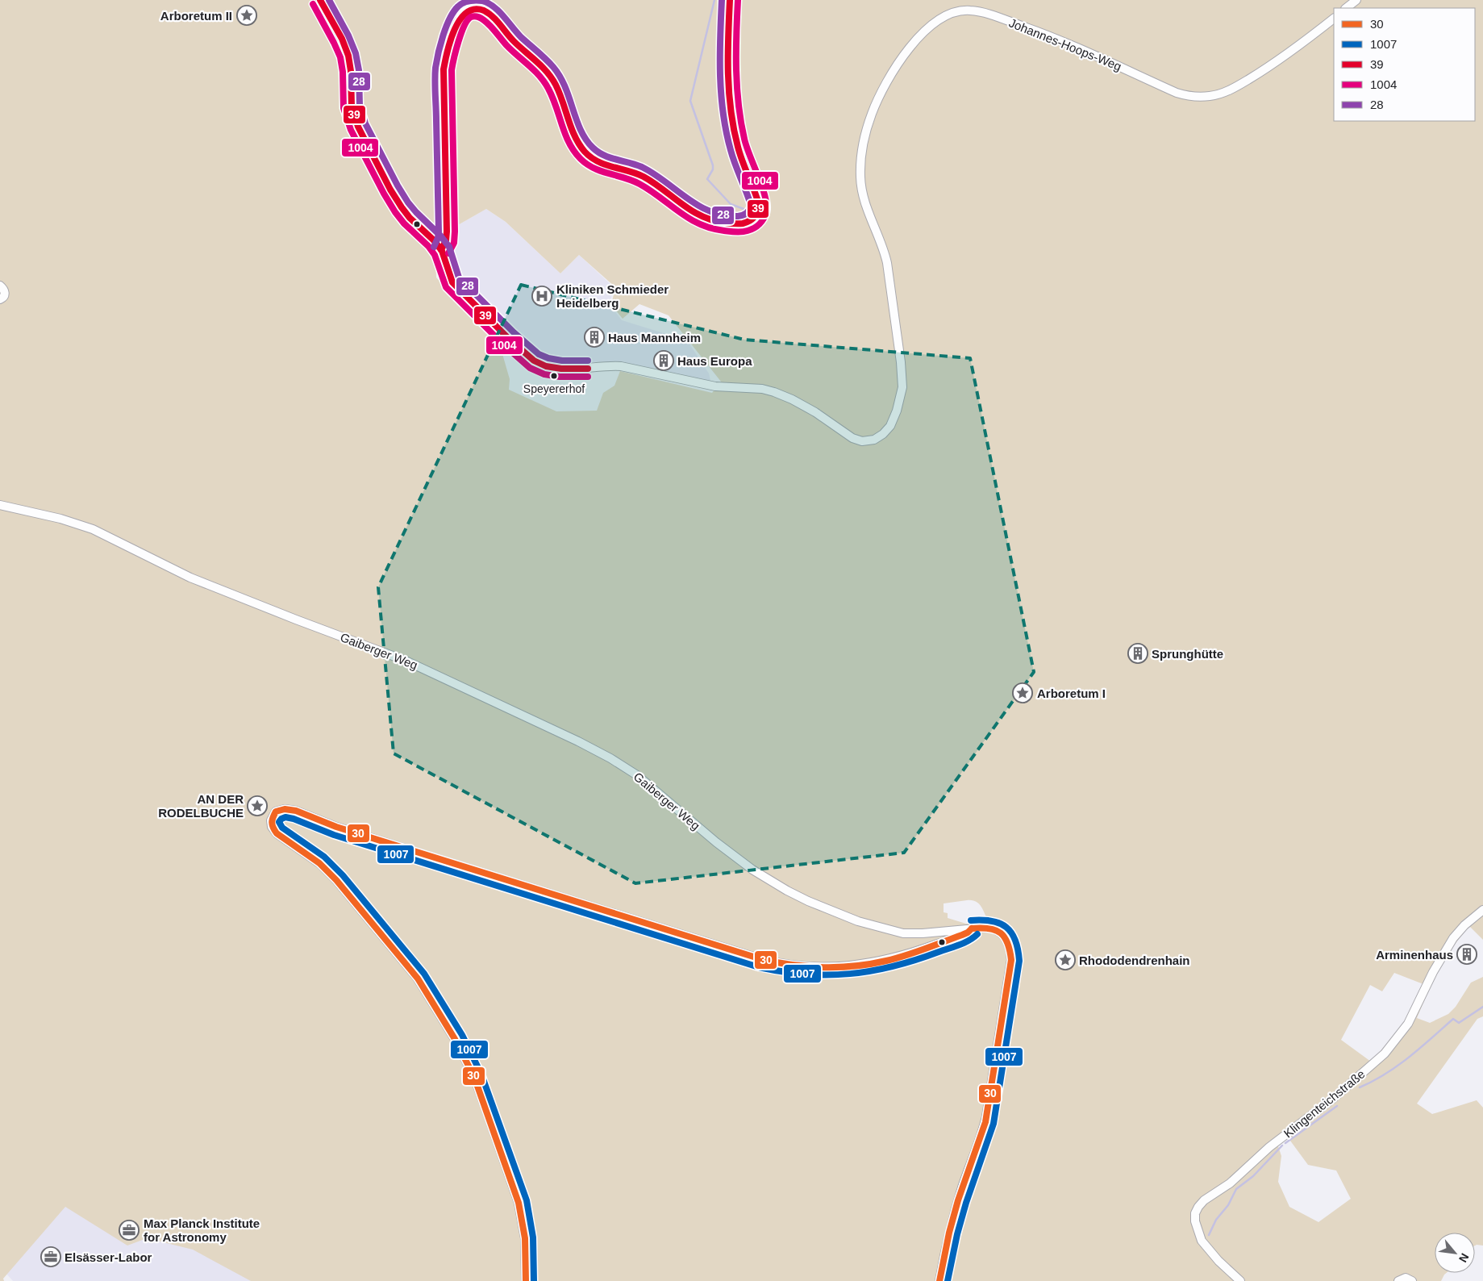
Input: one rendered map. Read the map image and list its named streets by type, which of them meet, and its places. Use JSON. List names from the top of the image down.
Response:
{
  "streets": {
    "street": ["Johannes-Hoops-Weg", "Gaiberger Weg", "Klingenteichstraße"]
  },
  "places": {
    "place": [
      "Arboretum II",
      "Arboretum I",
      "AN DER RODELBUCHE",
      "Rhododendrenhain"
    ],
    "hospital": ["Kliniken Schmieder Heidelberg"],
    "building": [
      "Haus Mannheim",
      "Haus Europa",
      "Sprunghütte",
      "Arminenhaus"
    ],
    "other": ["Speyererhof"],
    "office": ["Max Planck Institute for Astronomy", "Elsässer-Labor"]
  },
  "lines": [
    "transit line 39",
    "transit line 1004",
    "transit line 28",
    "transit line 30",
    "transit line 1007"
  ],
  "legend": [
    "30",
    "1007",
    "39",
    "1004",
    "28"
  ],
  "north": "bottom right"
}
